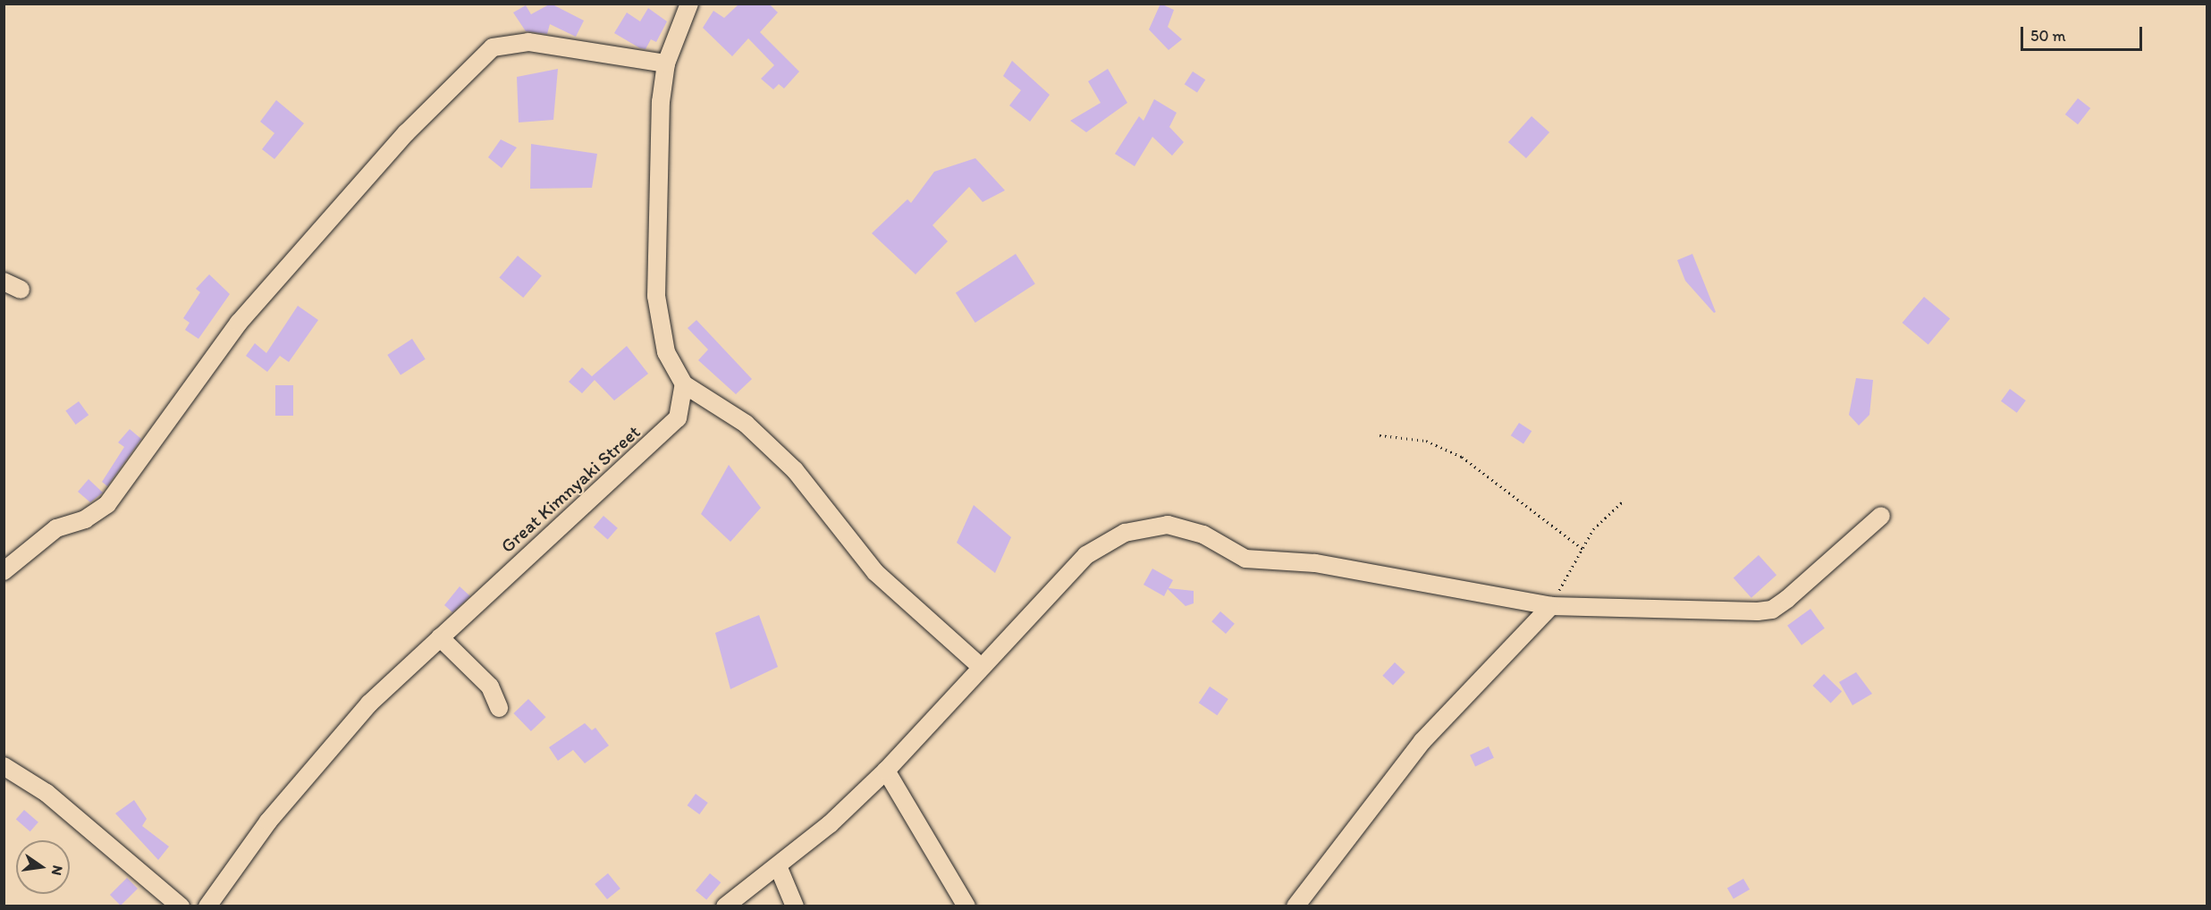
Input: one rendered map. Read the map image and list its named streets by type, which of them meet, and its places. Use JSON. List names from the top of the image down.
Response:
{
  "streets": {
    "street": ["Great Kimnyaki Street"]
  },
  "scale_bar": "50 m",
  "north": "right"
}
